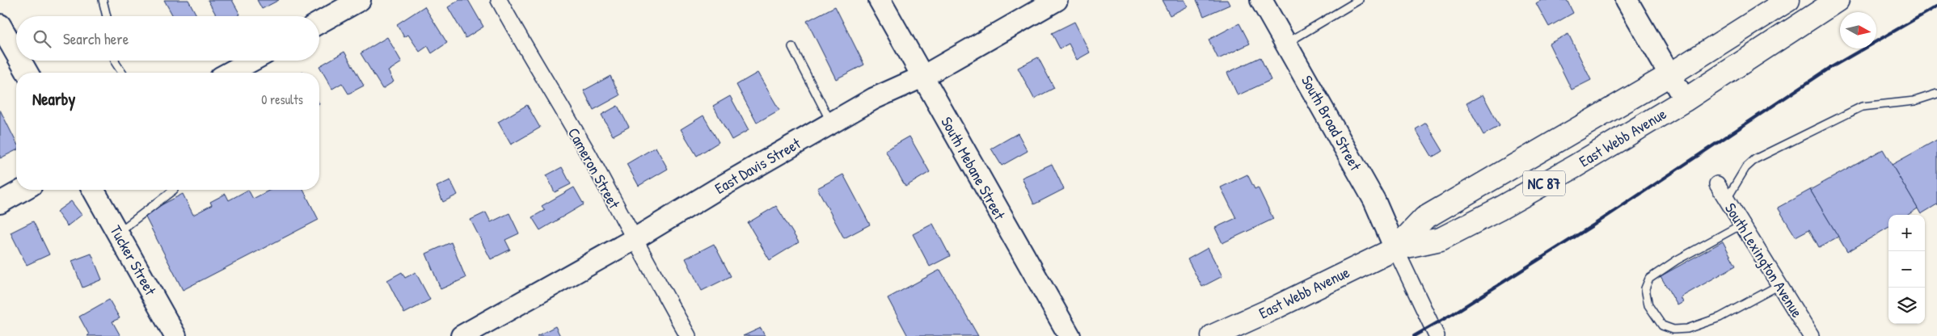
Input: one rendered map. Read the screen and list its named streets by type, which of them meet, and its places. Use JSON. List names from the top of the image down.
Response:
{
  "streets": {
    "highway": ["East Webb Avenue", "NC 87"],
    "street": [
      "South Broad Street",
      "East Davis Street",
      "Cameron Street",
      "South Mebane Street",
      "Tucker Street",
      "South Lexington Avenue"
    ]
  },
  "crossings": [
    ["South Broad Street", "East Webb Avenue"],
    ["East Davis Street", "Cameron Street"],
    ["East Davis Street", "South Mebane Street"]
  ],
  "north": "right",
  "page": {
    "search": "Search here",
    "heading": ["Nearby", "0 results"],
    "map_buttons": ["+", "−"]
  }
}
